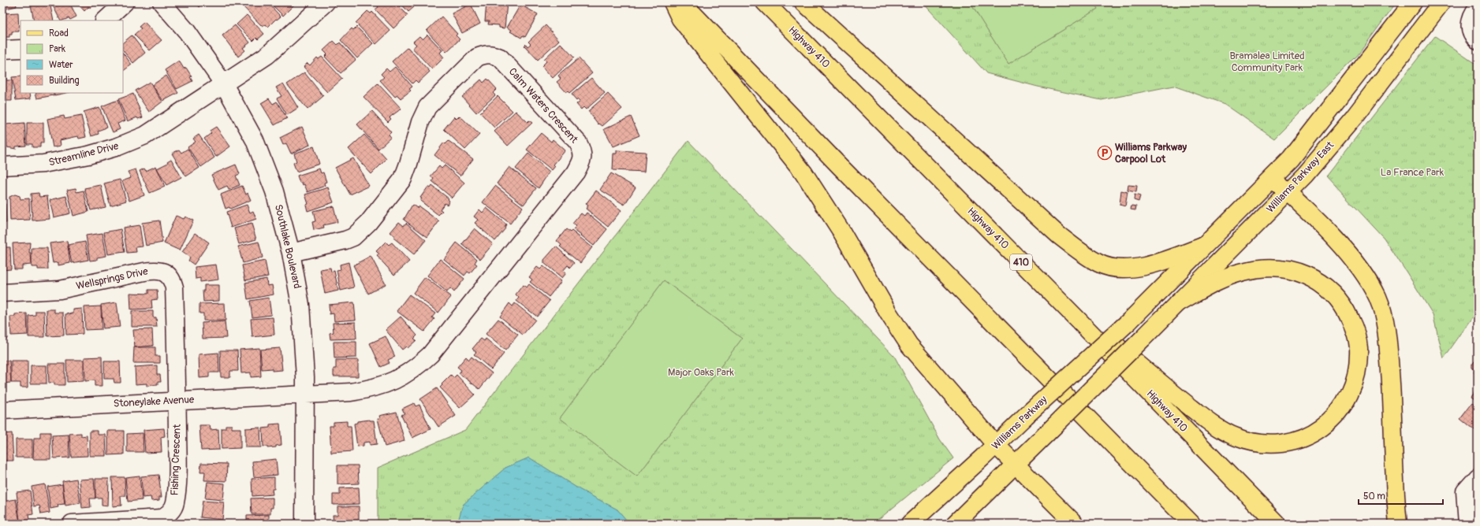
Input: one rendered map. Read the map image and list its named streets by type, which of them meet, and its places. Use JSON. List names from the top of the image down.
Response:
{
  "streets": {
    "main road": [
      "Highway 410",
      "Williams Parkway East",
      "410",
      "Williams Parkway"
    ],
    "street": [
      "Calm Waters Crescent",
      "Streamline Drive",
      "Southlake Boulevard",
      "Wellsprings Drive",
      "Stoneylake Avenue",
      "Fishing Crescent"
    ]
  },
  "crossings": [
    ["Calm Waters Crescent", "Southlake Boulevard"],
    ["Calm Waters Crescent", "Stoneylake Avenue"],
    ["Streamline Drive", "Southlake Boulevard"],
    ["Williams Parkway East", "Williams Parkway"],
    ["Southlake Boulevard", "Stoneylake Avenue"],
    ["Wellsprings Drive", "Stoneylake Avenue"],
    ["Wellsprings Drive", "Fishing Crescent"],
    ["Stoneylake Avenue", "Fishing Crescent"]
  ],
  "parks": ["Bramalea Limited Community Park", "La France Park", "Major Oaks Park"],
  "places": {
    "parking": ["Williams Parkway Carpool Lot"]
  },
  "legend": [
    "Road",
    "Park",
    "Water",
    "Building"
  ],
  "scale_bar": "50 m"
}
